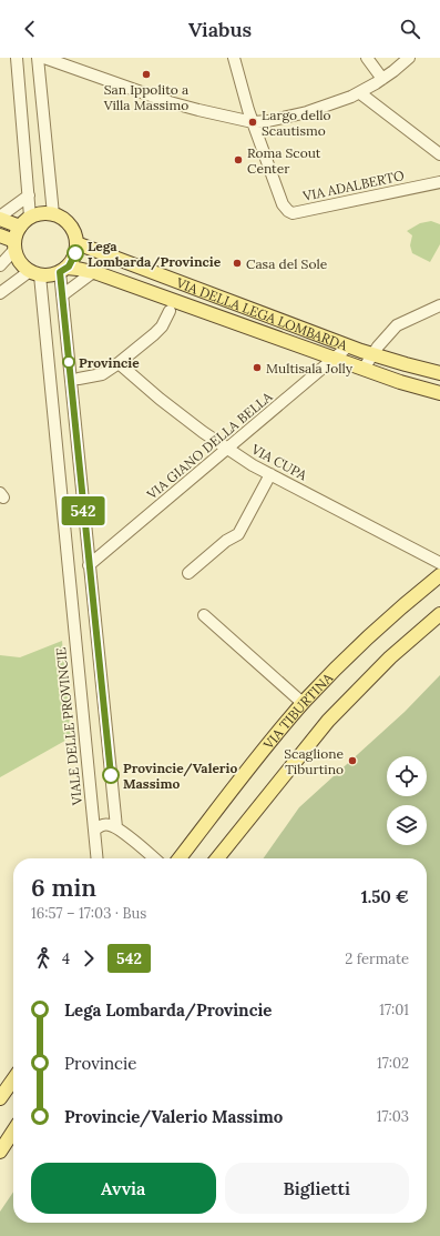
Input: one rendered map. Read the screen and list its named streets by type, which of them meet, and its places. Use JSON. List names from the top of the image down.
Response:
{
  "streets": {
    "main road": ["VIA DELLA LEGA LOMBARDA", "VIA TIBURTINA"],
    "street": [
      "VIA ADALBERTO",
      "VIA GIANO DELLA BELLA",
      "VIA CUPA",
      "VIALE DELLE PROVINCIE"
    ]
  },
  "crossings": [
    ["VIA DELLA LEGA LOMBARDA", "VIA GIANO DELLA BELLA"],
    ["VIA DELLA LEGA LOMBARDA", "VIALE DELLE PROVINCIE"],
    ["VIA GIANO DELLA BELLA", "VIA CUPA"]
  ],
  "places": [
    "San Ippolito a Villa Massimo",
    "Largo dello Scautismo",
    "Roma Scout Center",
    "Lega Lombarda/Provincie",
    "Casa del Sole",
    "Provincie",
    "Multisala Jolly",
    "Scaglione Tiburtino",
    "Provincie/Valerio Massimo"
  ],
  "lines": ["bus line 542"],
  "page": {
    "header": "Viabus",
    "on_map": "542",
    "heading": ["6 min", "16:57 – 17:03 · Bus", "1.50 €"],
    "legs": ["4", "542", "2 fermate"],
    "list": [
      {
        "name": "Lega Lombarda/Provincie",
        "value": "17:01"
      },
      {
        "name": "Provincie",
        "value": "17:02"
      },
      {
        "name": "Provincie/Valerio Massimo",
        "value": "17:03"
      }
    ],
    "buttons": ["Avvia", "Biglietti"]
  }
}
